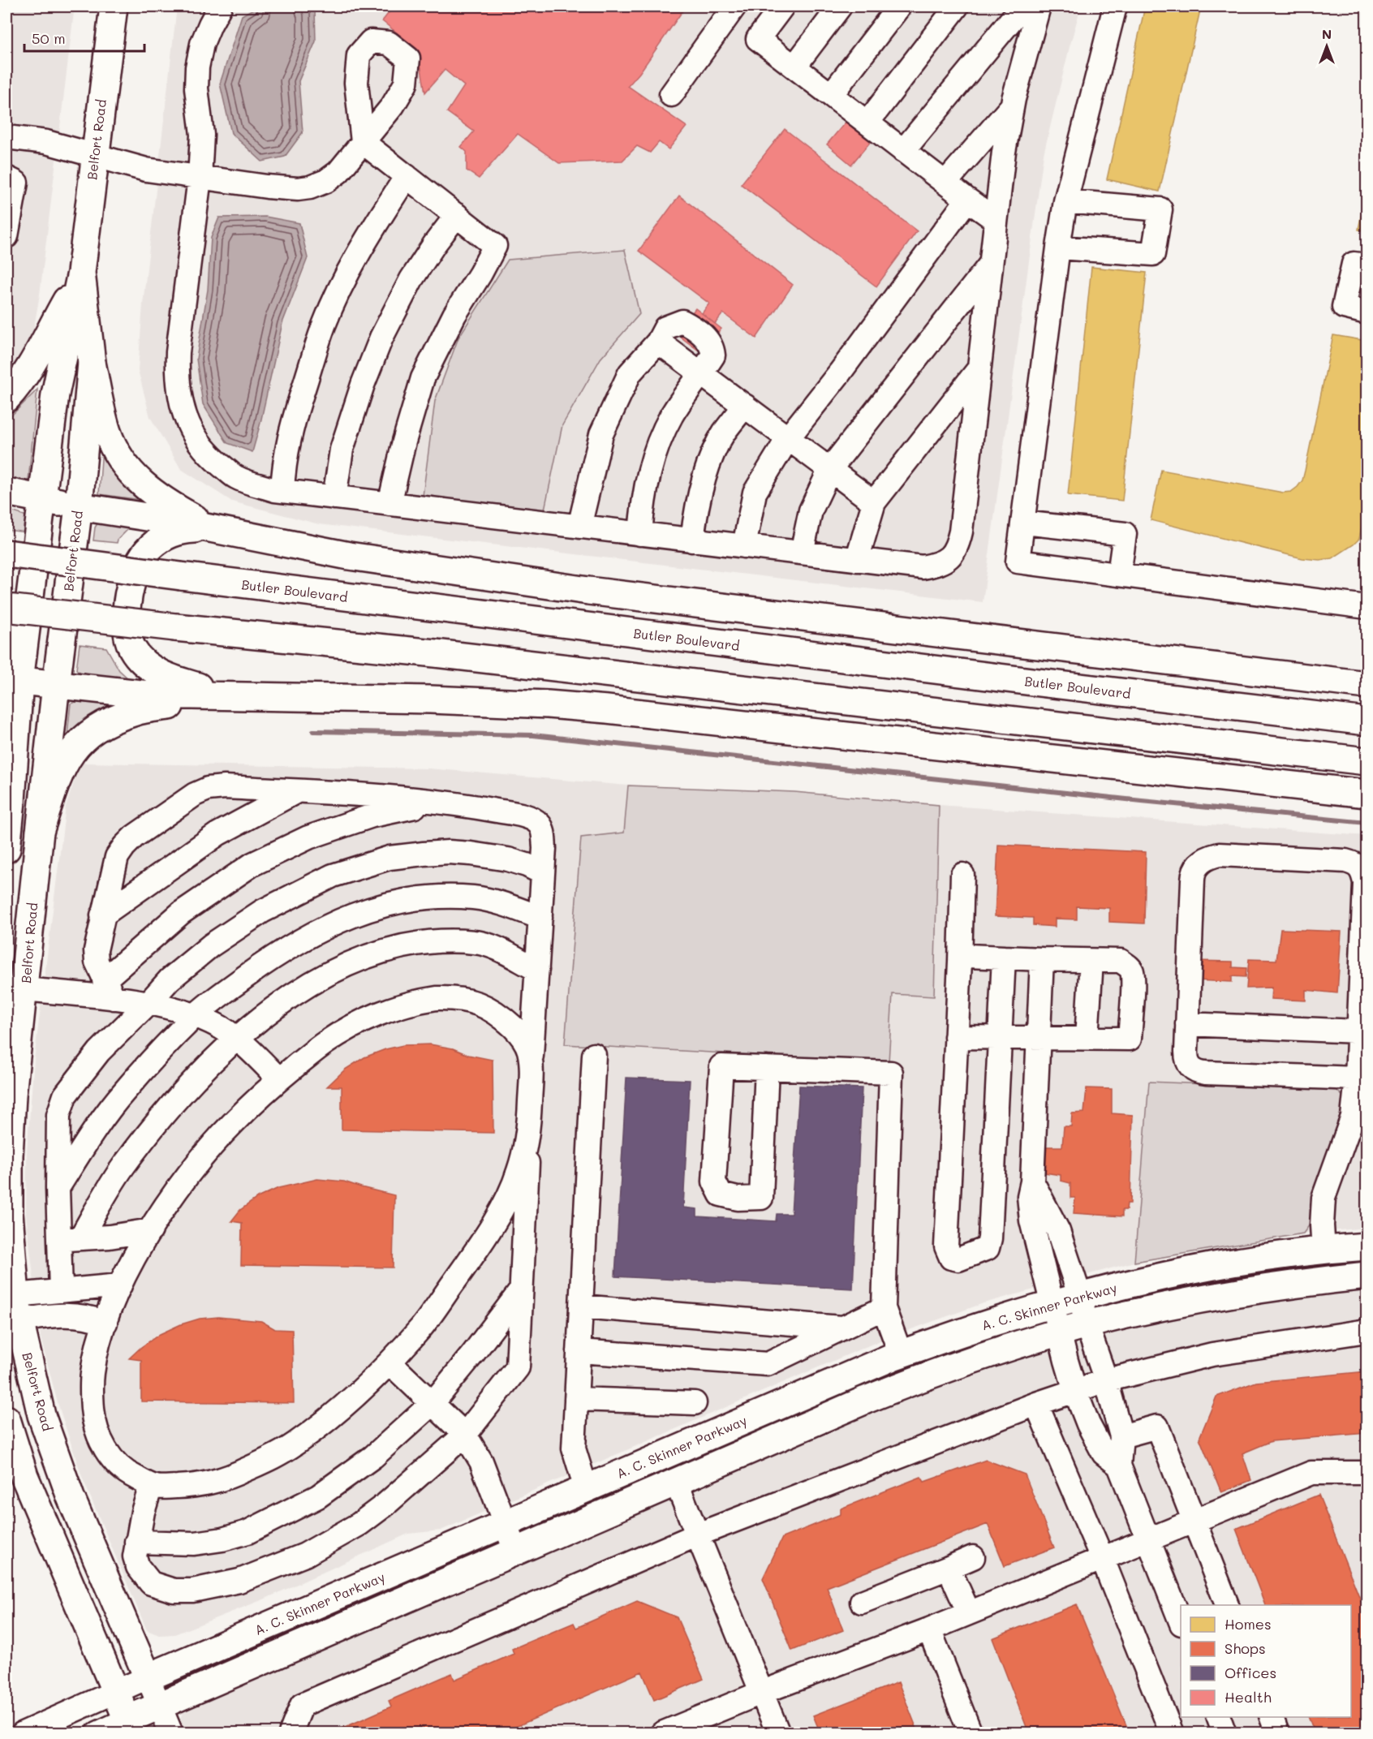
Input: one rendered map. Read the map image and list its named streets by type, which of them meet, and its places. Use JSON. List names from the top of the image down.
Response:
{
  "streets": {
    "main road": ["Belfort Road", "Butler Boulevard", "A. C. Skinner Parkway"]
  },
  "crossings": [
    ["Belfort Road", "A. C. Skinner Parkway"]
  ],
  "legend": [
    "Homes",
    "Shops",
    "Offices",
    "Health"
  ],
  "scale_bar": "50 m",
  "north": "top"
}
